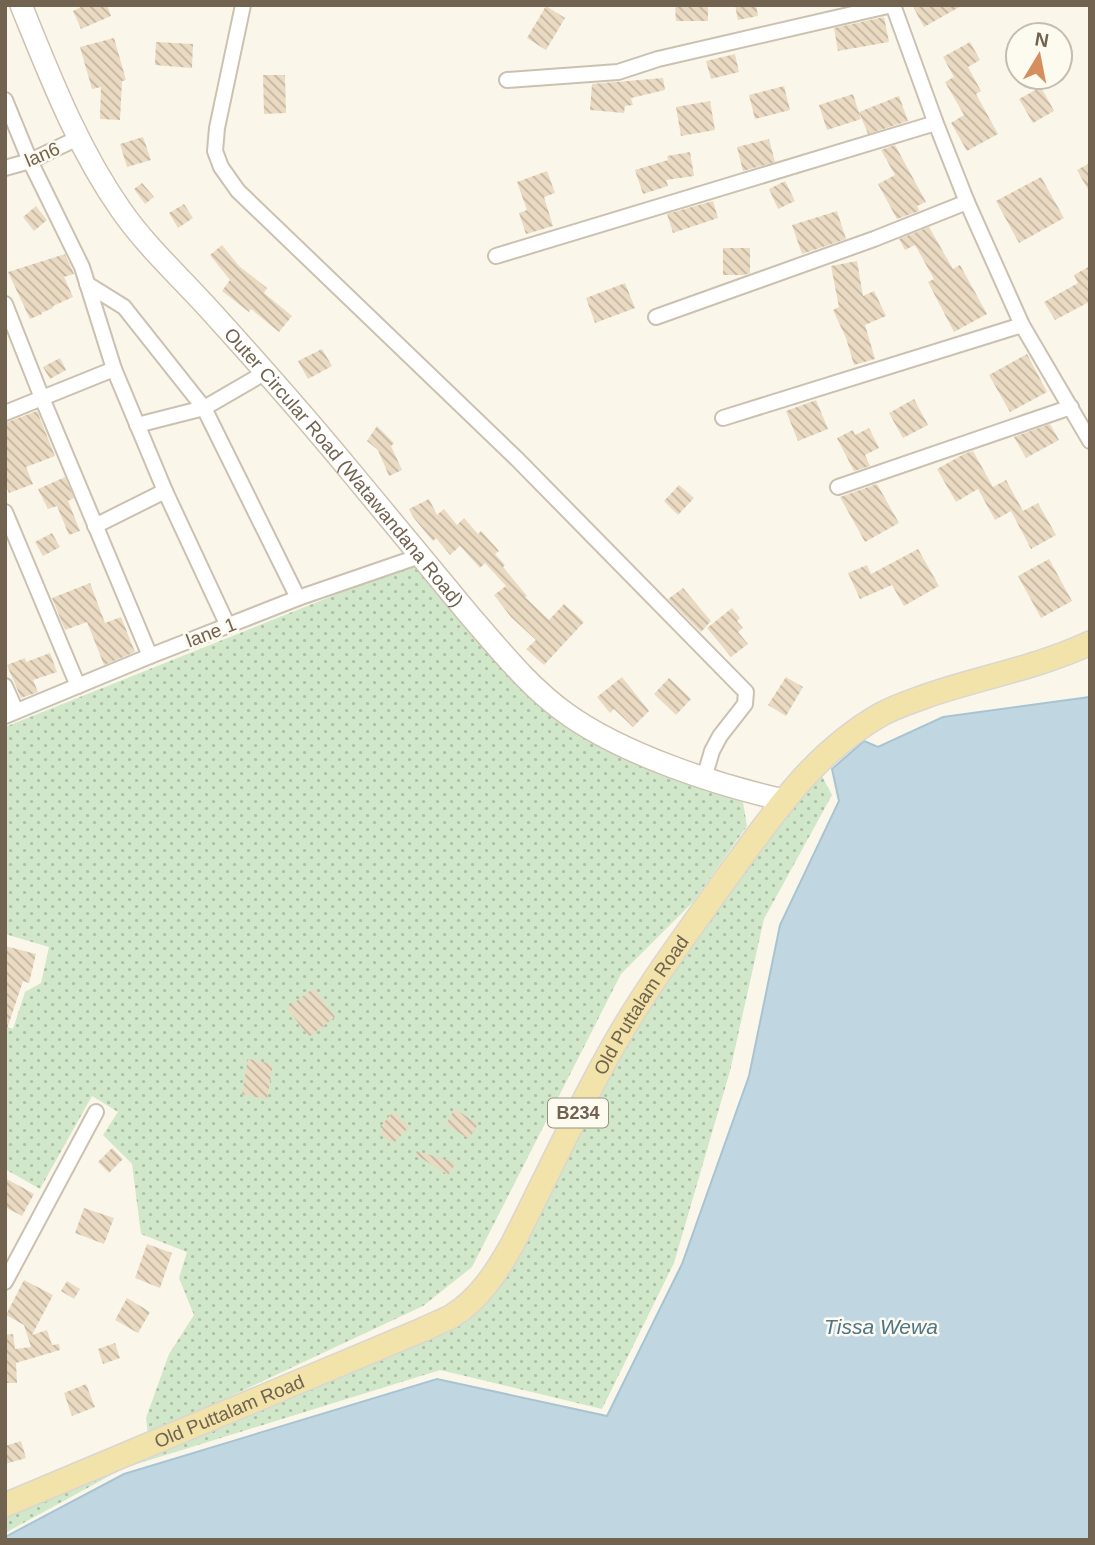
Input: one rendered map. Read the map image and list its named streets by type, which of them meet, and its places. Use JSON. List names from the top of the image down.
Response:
{
  "streets": {
    "main road": ["Outer Circular Road (Watawandana Road)", "Old Puttalam Road", "B234"],
    "street": ["lan6", "lane 1"]
  },
  "crossings": [
    ["lan6", "Outer Circular Road (Watawandana Road)"],
    ["Outer Circular Road (Watawandana Road)", "lane 1"],
    ["Outer Circular Road (Watawandana Road)", "Old Puttalam Road"]
  ],
  "water": ["Tissa Wewa"],
  "north": "top"
}
